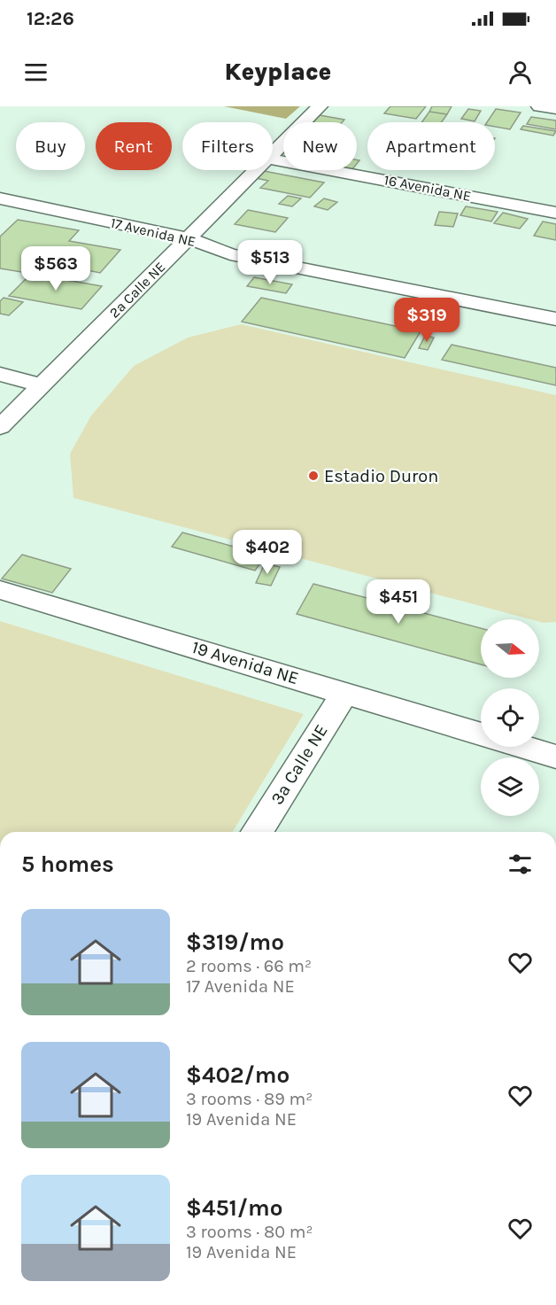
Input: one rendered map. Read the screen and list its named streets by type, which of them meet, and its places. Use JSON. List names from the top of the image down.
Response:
{
  "streets": {
    "street": [
      "16 Avenida NE",
      "17 Avenida NE",
      "2a Calle NE",
      "19 Avenida NE",
      "3a Calle NE"
    ]
  },
  "crossings": [
    ["17 Avenida NE", "2a Calle NE"],
    ["19 Avenida NE", "3a Calle NE"]
  ],
  "places": ["Estadio Duron"],
  "north": "right",
  "page": {
    "status": "12:26",
    "header": "Keyplace",
    "chip": [
      "Buy",
      "Rent",
      "Filters",
      "New",
      "Apartment"
    ],
    "price": [
      "$513",
      "$563",
      "$319",
      "$402",
      "$451"
    ],
    "heading": "5 homes",
    "list": [
      {
        "name": "$319/mo",
        "note": "2 rooms · 66 m² · 17 Avenida NE"
      },
      {
        "name": "$402/mo",
        "note": "3 rooms · 89 m² · 19 Avenida NE"
      },
      {
        "name": "$451/mo",
        "note": "3 rooms · 80 m² · 19 Avenida NE"
      }
    ]
  }
}
